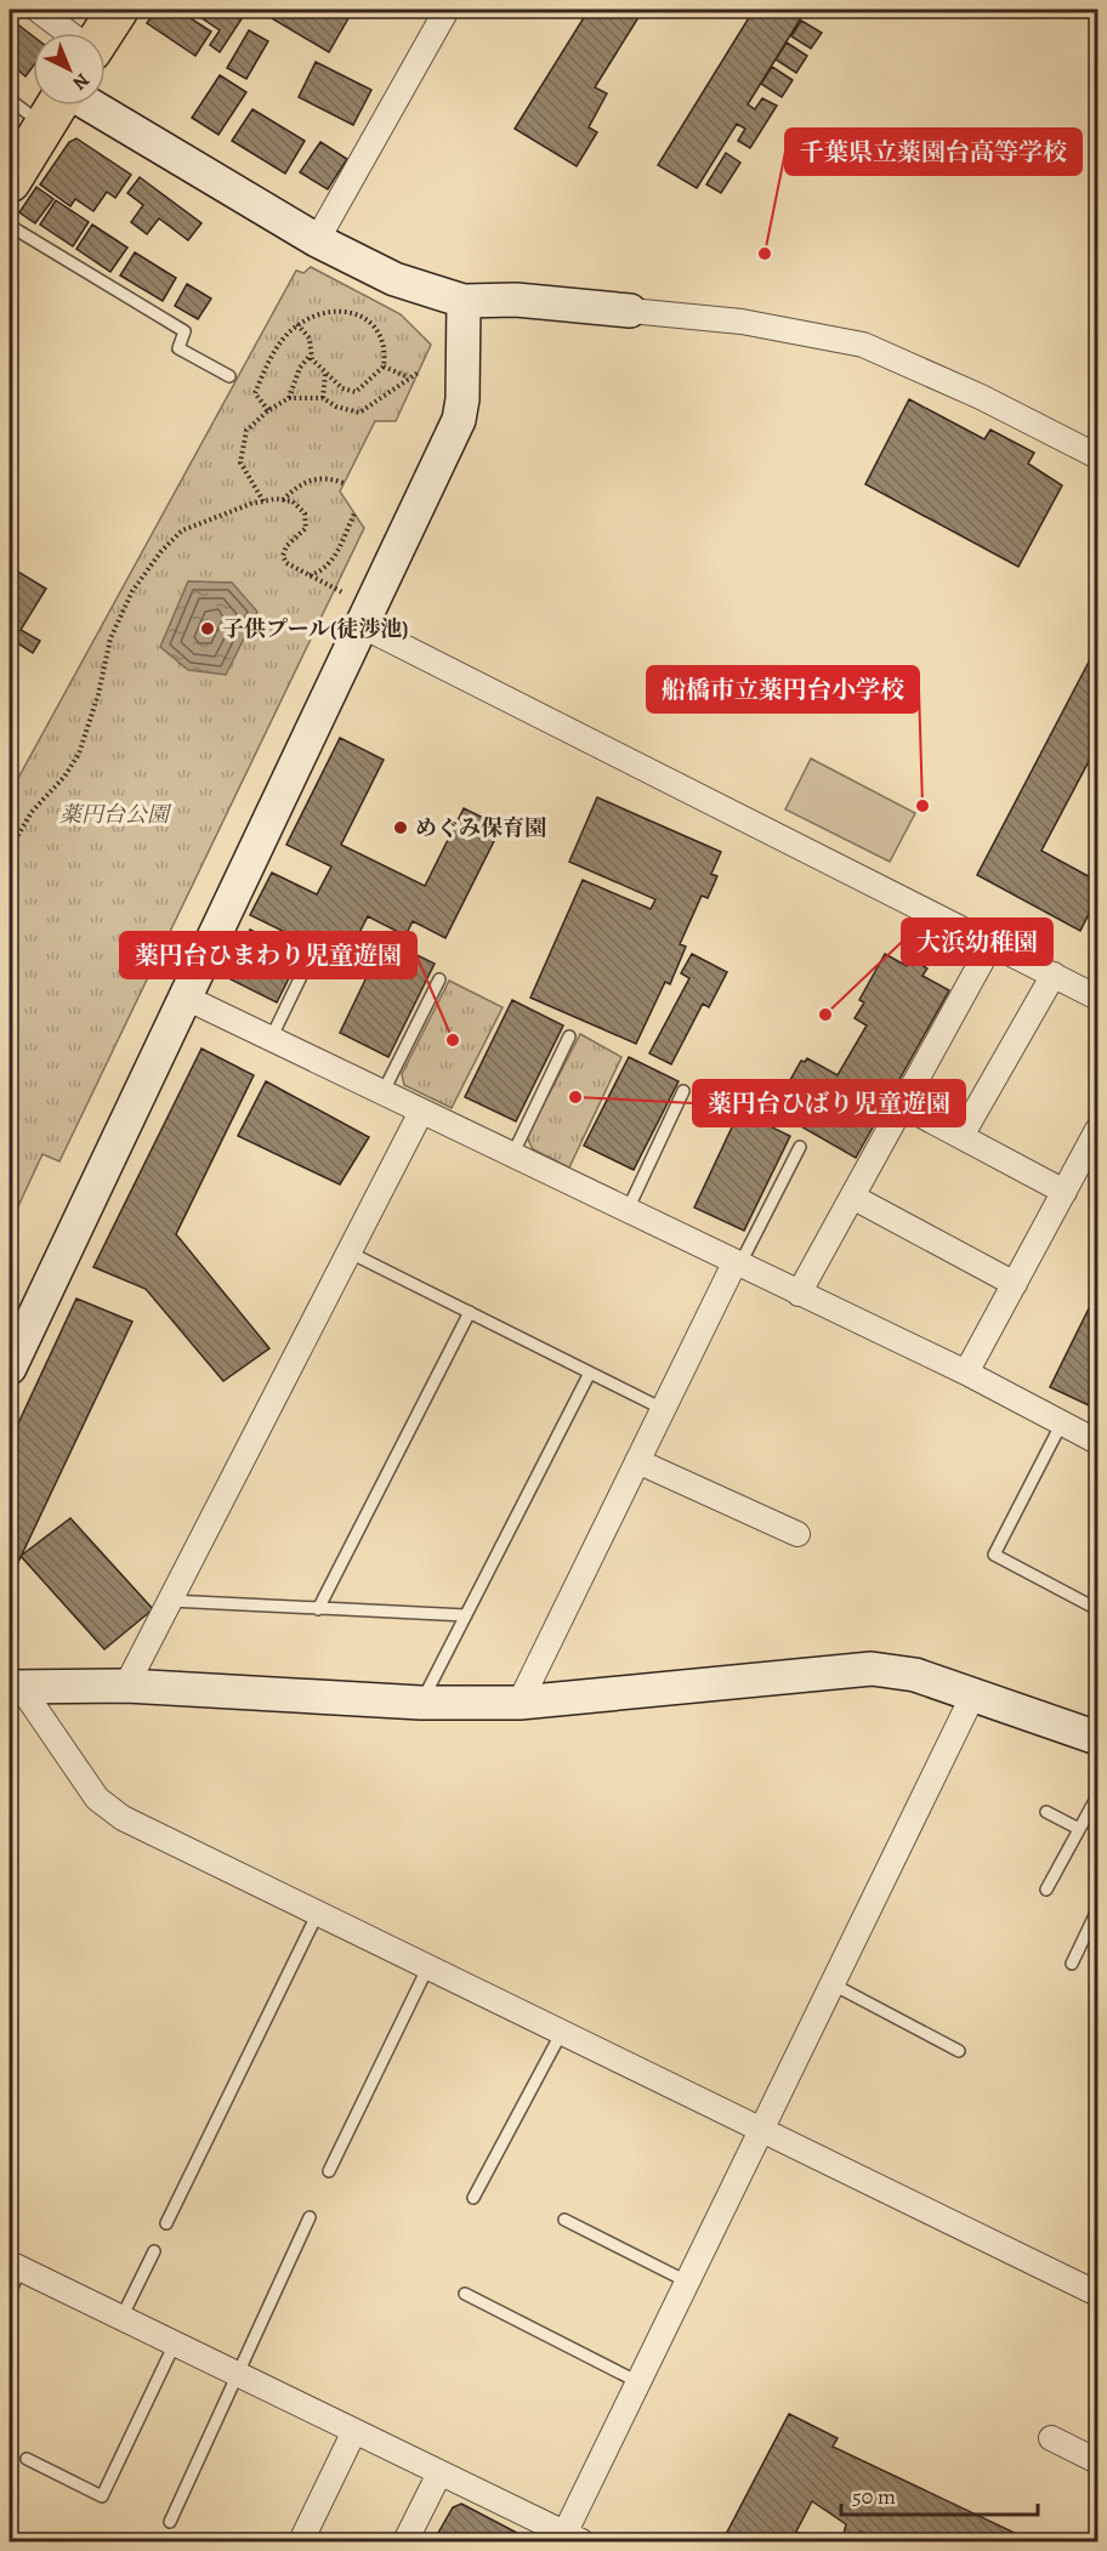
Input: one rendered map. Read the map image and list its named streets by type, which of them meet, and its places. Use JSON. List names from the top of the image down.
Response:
{
  "parks": ["薬円台公園"],
  "places": [
    "千葉県立薬園台高等学校",
    "子供プール(徒渉池)",
    "船橋市立薬円台小学校",
    "めぐみ保育園",
    "大浜幼稚園",
    "薬円台ひまわり児童遊園",
    "薬円台ひばり児童遊園"
  ],
  "scale_bar": "50 m",
  "north": "bottom right"
}
